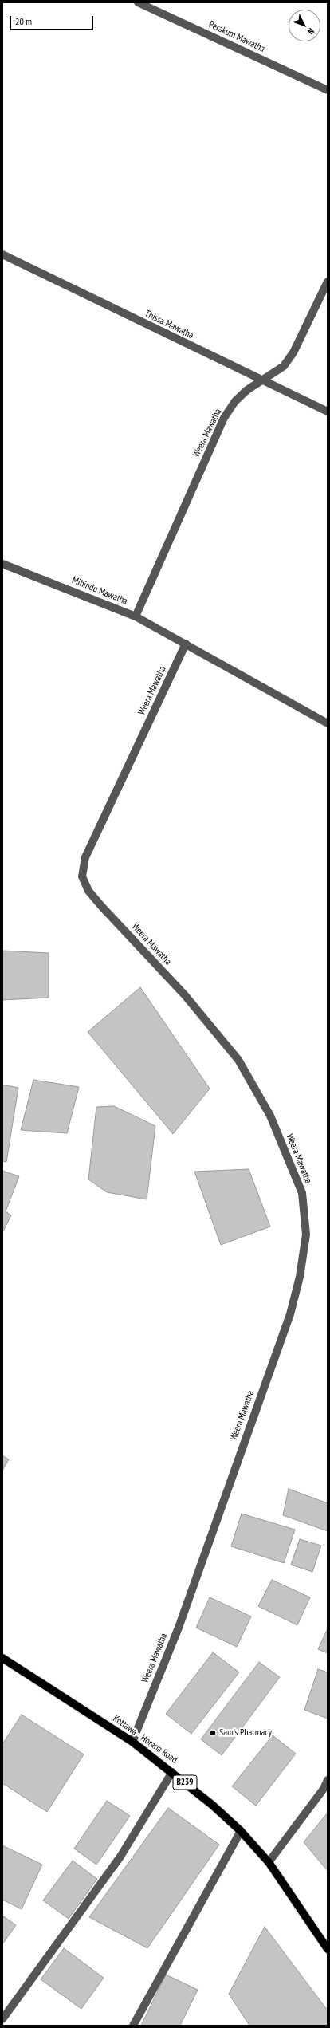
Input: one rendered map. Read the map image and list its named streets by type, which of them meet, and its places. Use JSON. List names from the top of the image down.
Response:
{
  "streets": {
    "main road": ["Kottawa - Horana Road", "B239"],
    "street": [
      "Perakum Mawatha",
      "Thissa Mawatha",
      "Weera Mawatha",
      "Mihindu Mawatha"
    ]
  },
  "crossings": [
    ["Thissa Mawatha", "Weera Mawatha"],
    ["Weera Mawatha", "Mihindu Mawatha"],
    ["Weera Mawatha", "Kottawa - Horana Road"]
  ],
  "places": ["Sam's Pharmacy"],
  "scale_bar": "20 m",
  "north": "bottom right"
}
